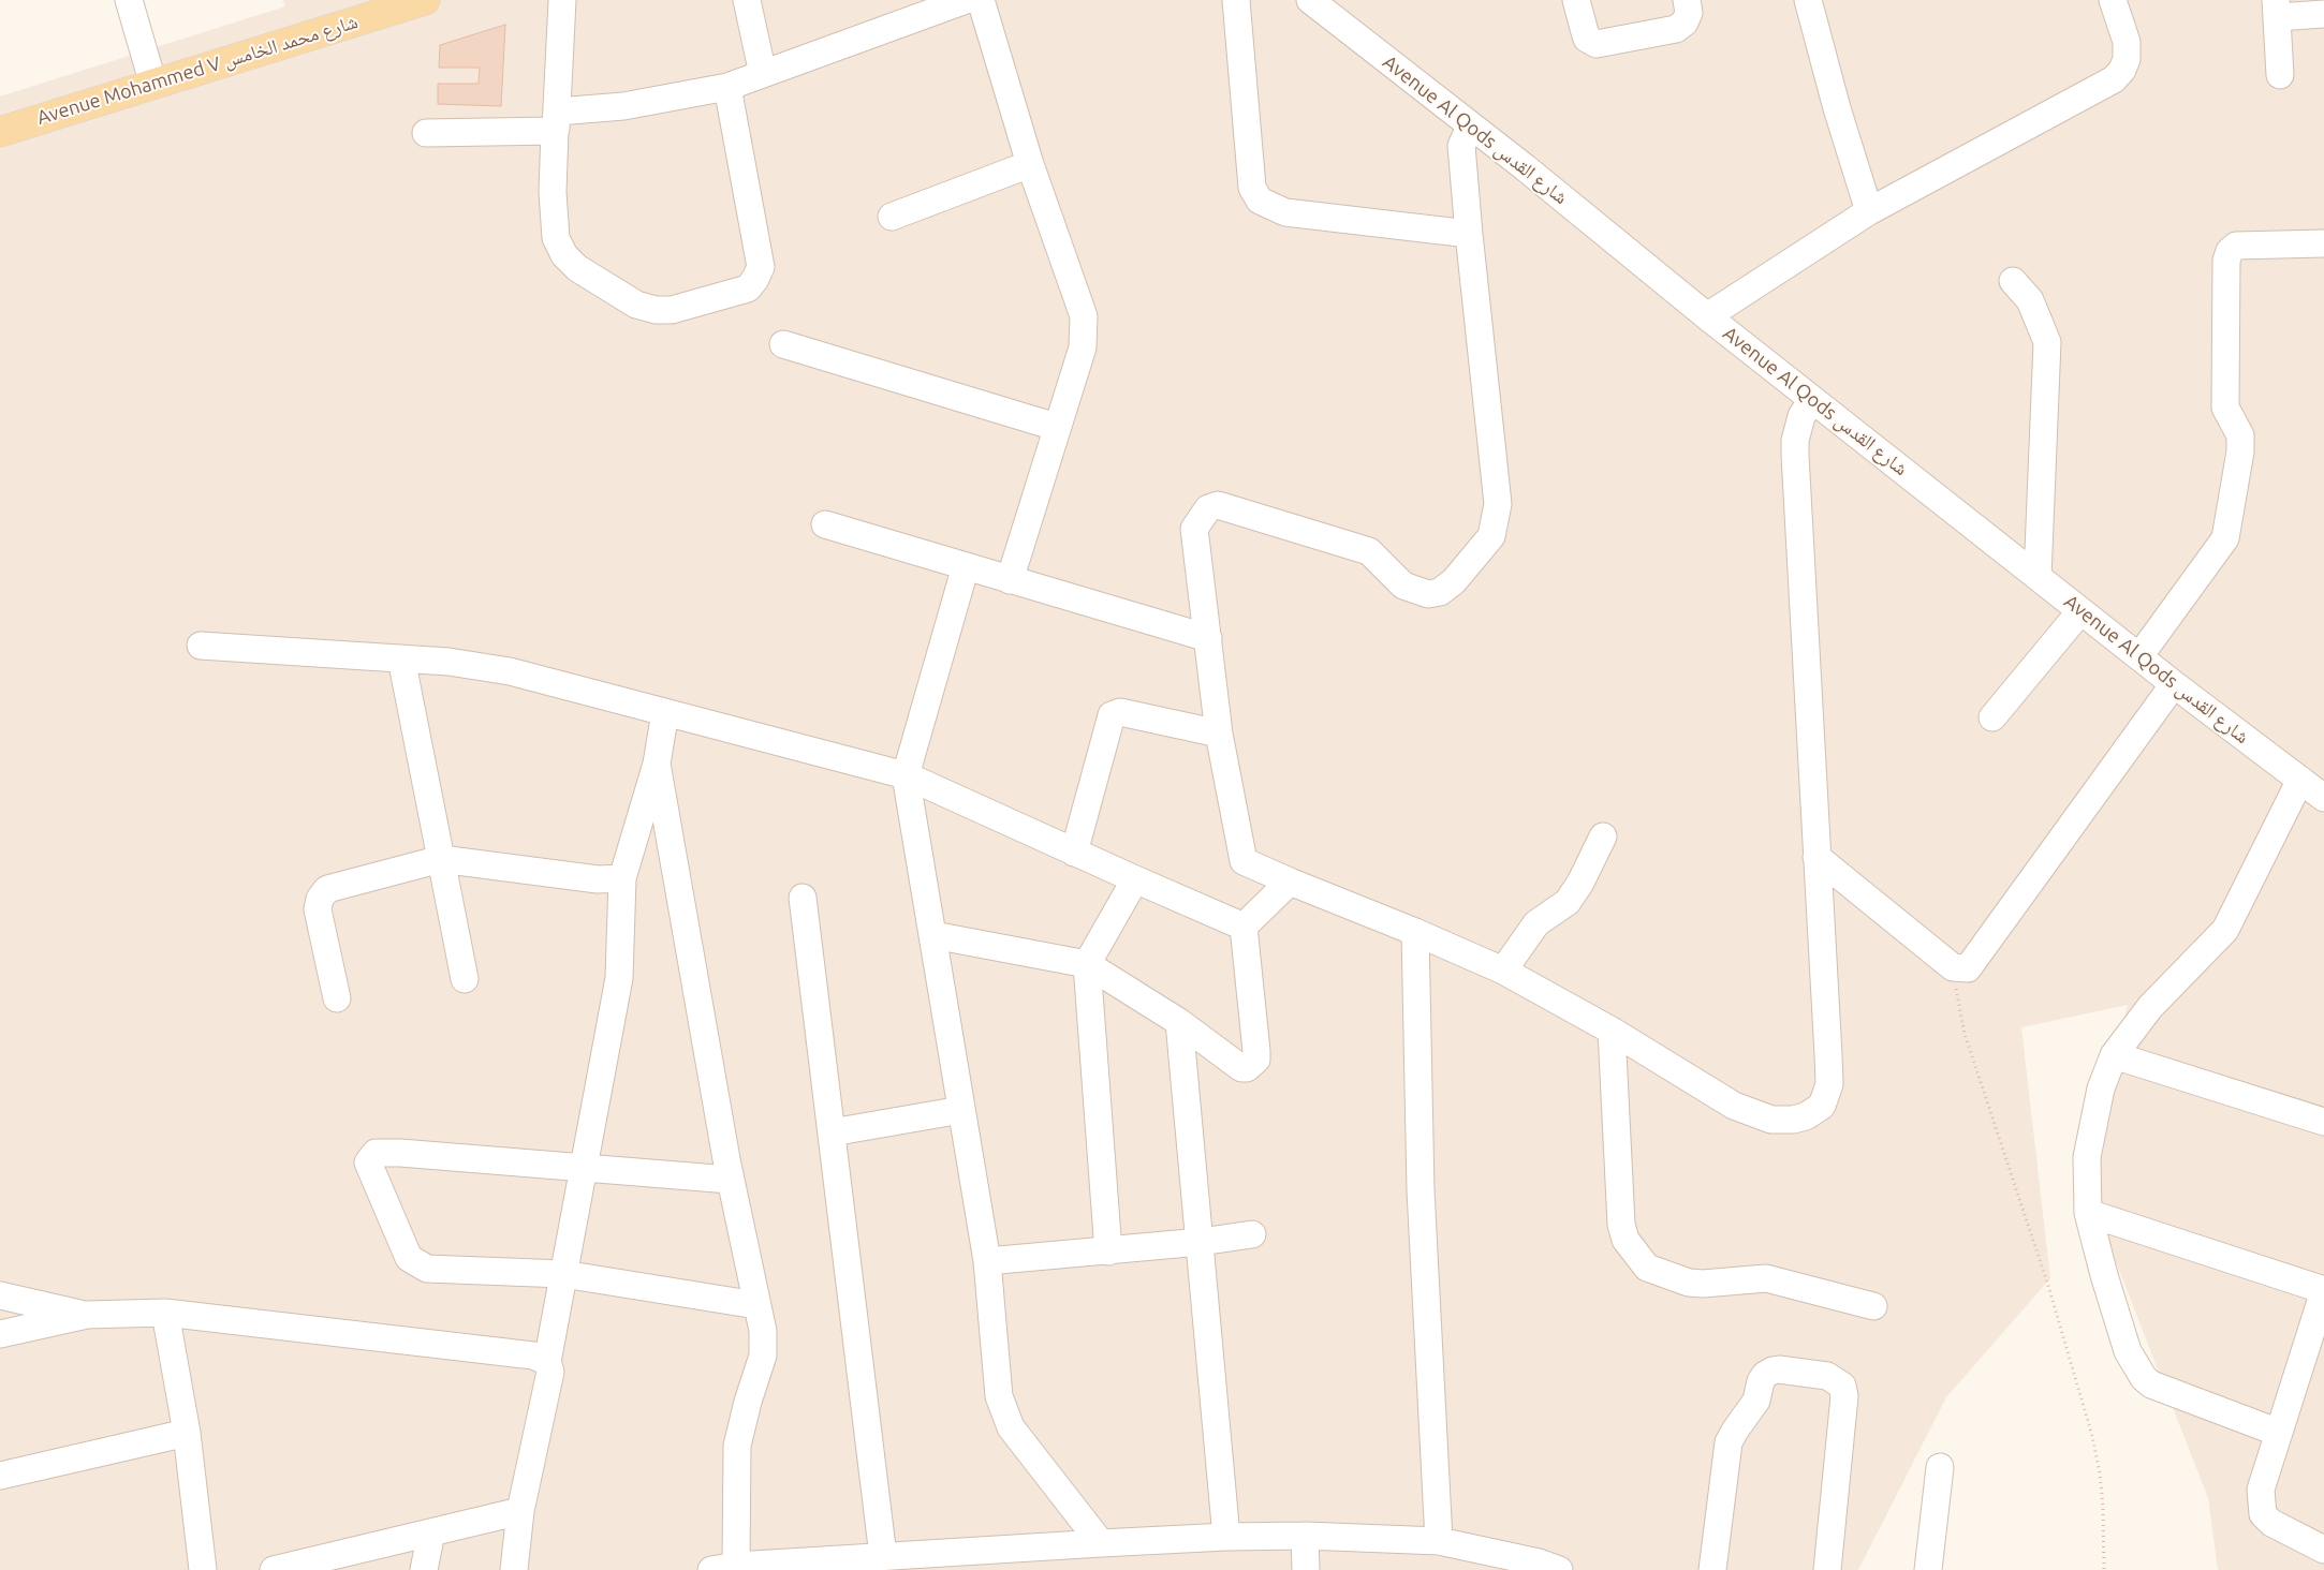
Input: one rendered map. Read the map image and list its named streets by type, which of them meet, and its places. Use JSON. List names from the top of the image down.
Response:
{
  "streets": {
    "main road": ["Avenue Mohammed V شارع محمد الخامس"],
    "street": ["Avenue Al Qods شارع القدس"]
  }
}
